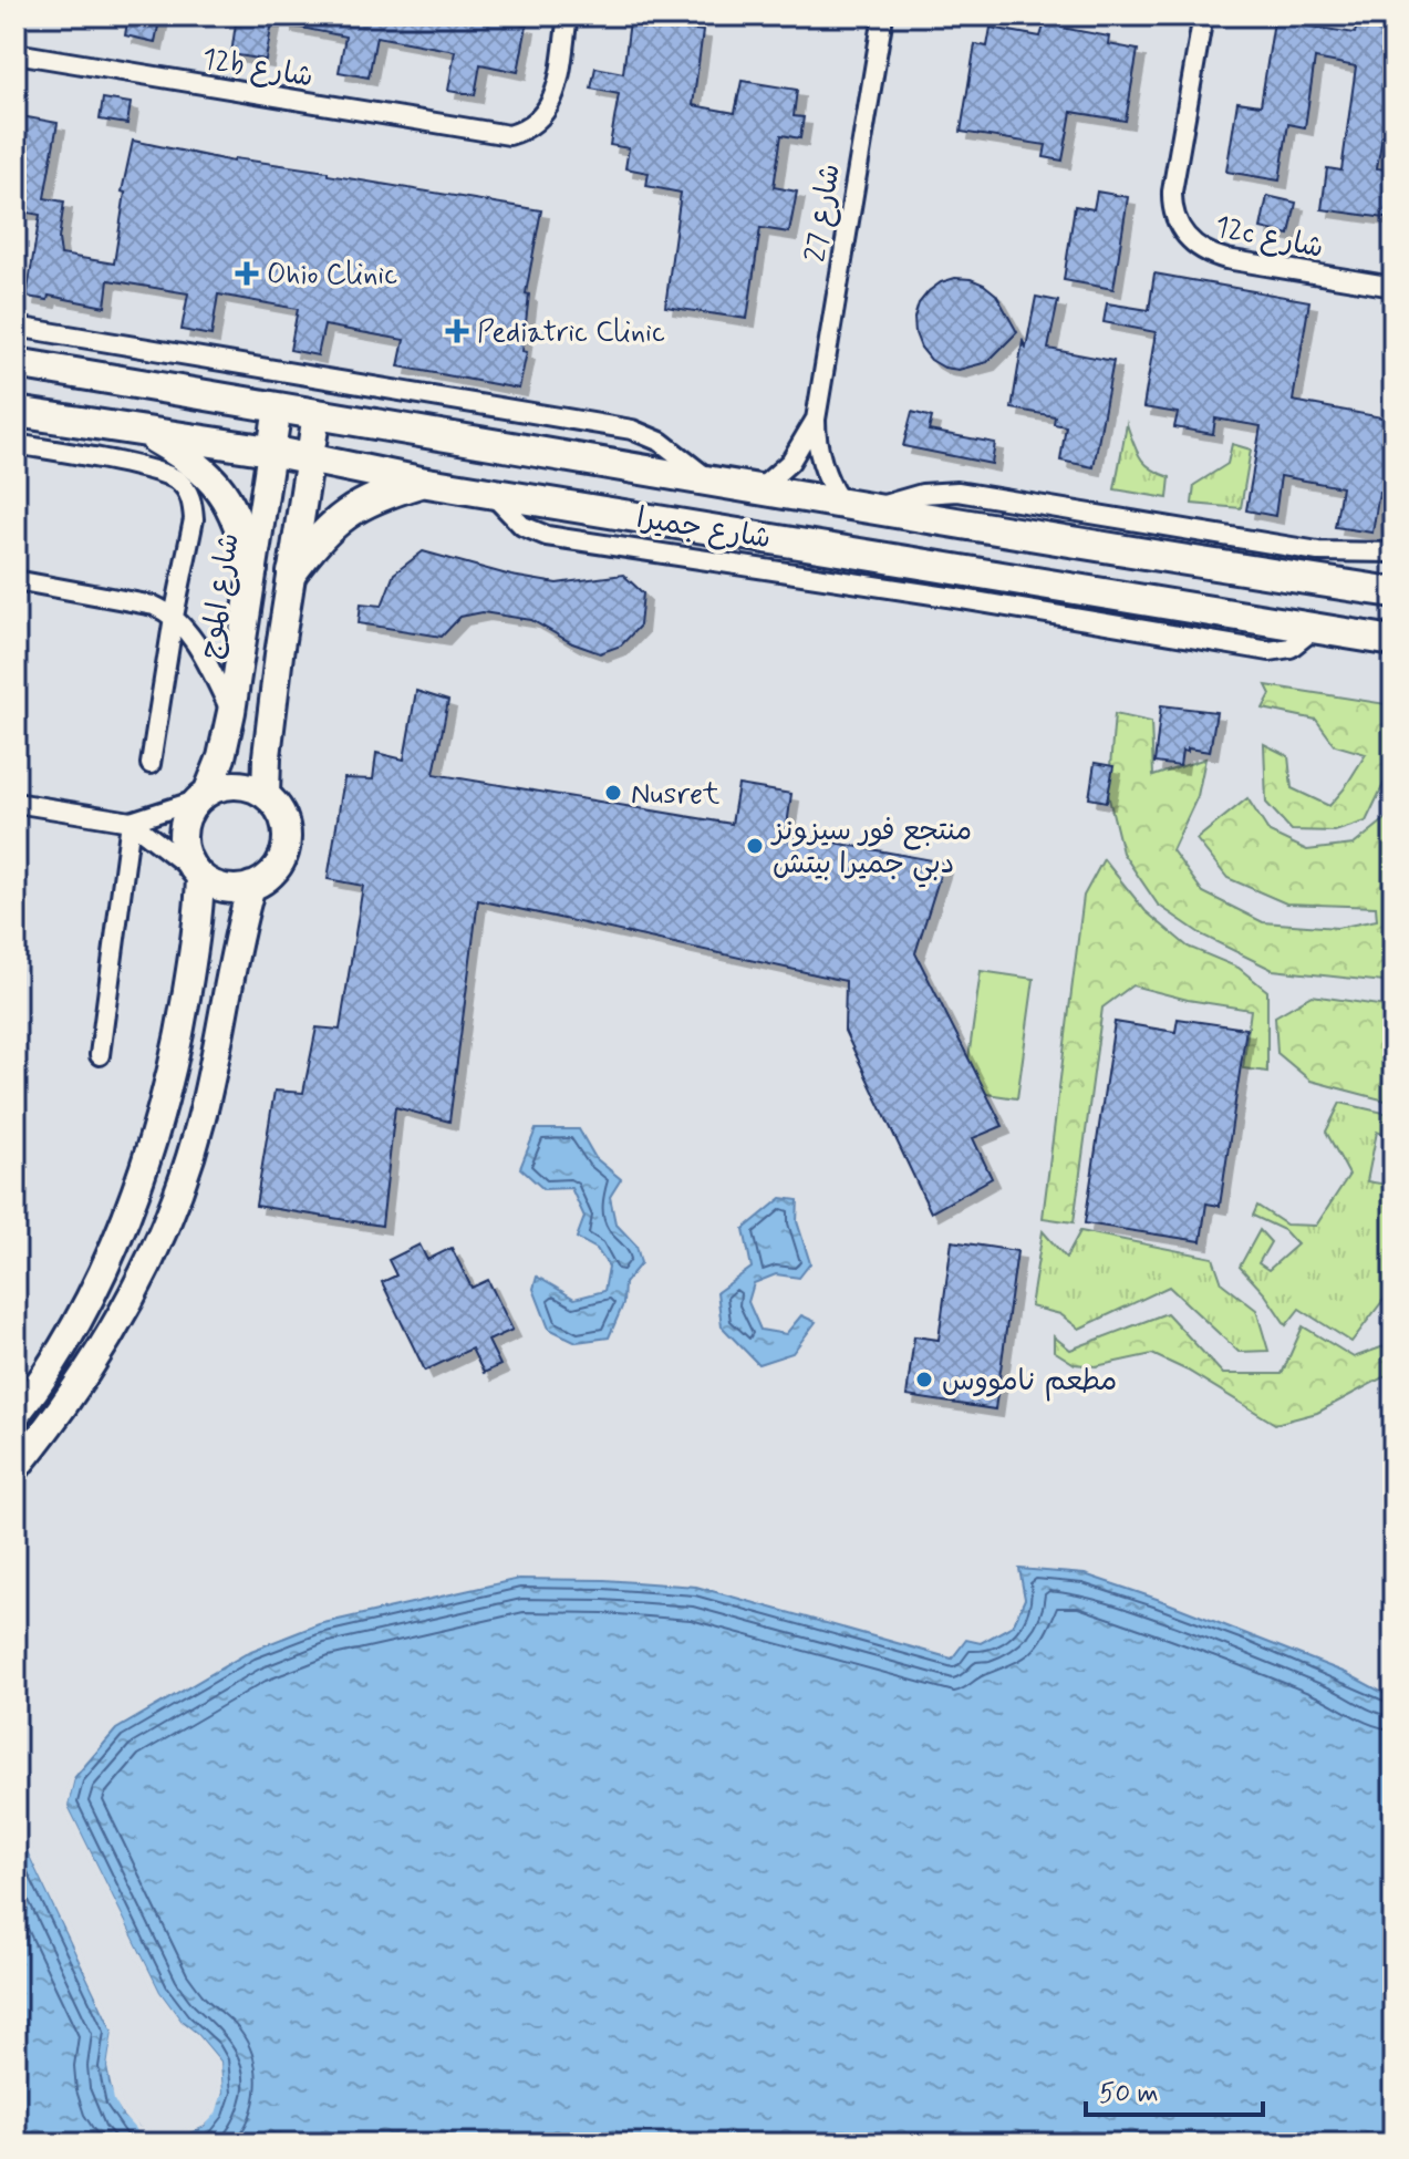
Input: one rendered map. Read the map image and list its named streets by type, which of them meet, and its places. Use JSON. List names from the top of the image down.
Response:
{
  "streets": {
    "main road": ["شارع جميرا"],
    "street": [
      "12b شارع",
      "شارع 27",
      "12c شارع",
      "شارع الموج"
    ]
  },
  "crossings": [
    ["شارع 27", "شارع جميرا"],
    ["شارع جميرا", "شارع الموج"]
  ],
  "places": {
    "health": ["Ohio Clinic", "Pediatric Clinic"],
    "other": ["Nusret", "منتجع فور سيزونز دبي جميرا بيتش", "مطعم نامووس"]
  },
  "scale_bar": "50 m"
}
